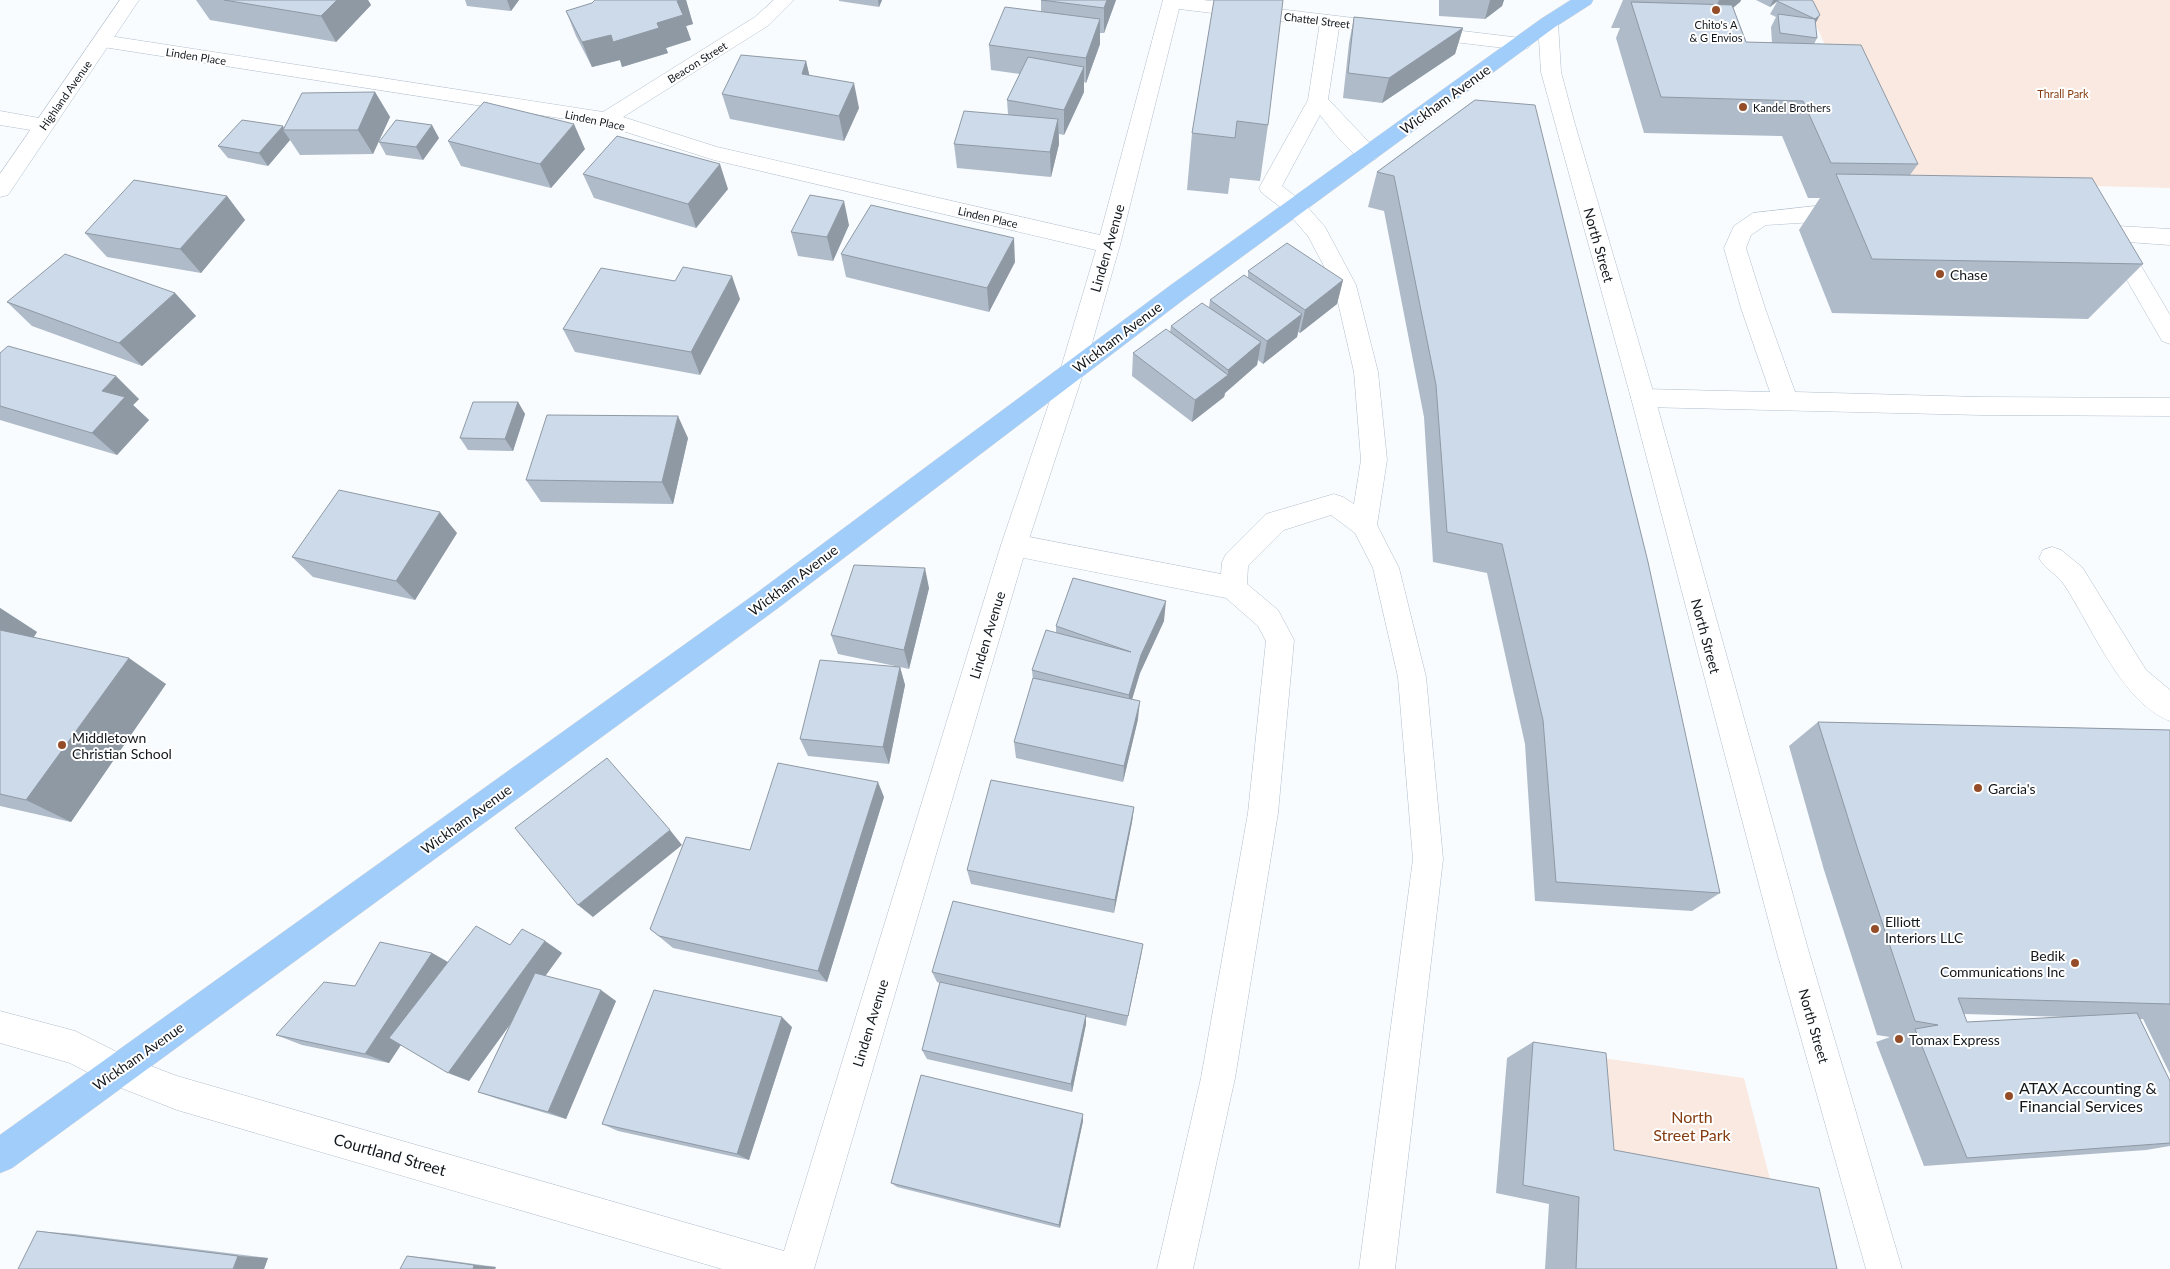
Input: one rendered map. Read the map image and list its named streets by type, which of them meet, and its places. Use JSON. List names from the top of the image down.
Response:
{
  "streets": {
    "main road": ["Wickham Avenue"],
    "street": [
      "Chattel Street",
      "Linden Place",
      "Beacon Street",
      "Highland Avenue",
      "North Street",
      "Linden Avenue",
      "Courtland Street"
    ]
  },
  "crossings": [
    ["Chattel Street", "Wickham Avenue"],
    ["Chattel Street", "Linden Avenue"],
    ["Linden Place", "Beacon Street"],
    ["Linden Place", "Highland Avenue"],
    ["Linden Place", "Linden Avenue"],
    ["Wickham Avenue", "North Street"],
    ["Wickham Avenue", "Linden Avenue"],
    ["Wickham Avenue", "Courtland Street"]
  ],
  "parks": ["Thrall Park", "North Street Park"],
  "places": [
    "Chito's A & G Envios",
    "Kandel Brothers",
    "Chase",
    "Middletown Christian School",
    "Garcia's",
    "Elliott Interiors LLC",
    "Bedik Communications Inc",
    "Tomax Express",
    "ATAX Accounting & Financial Services"
  ]
}
